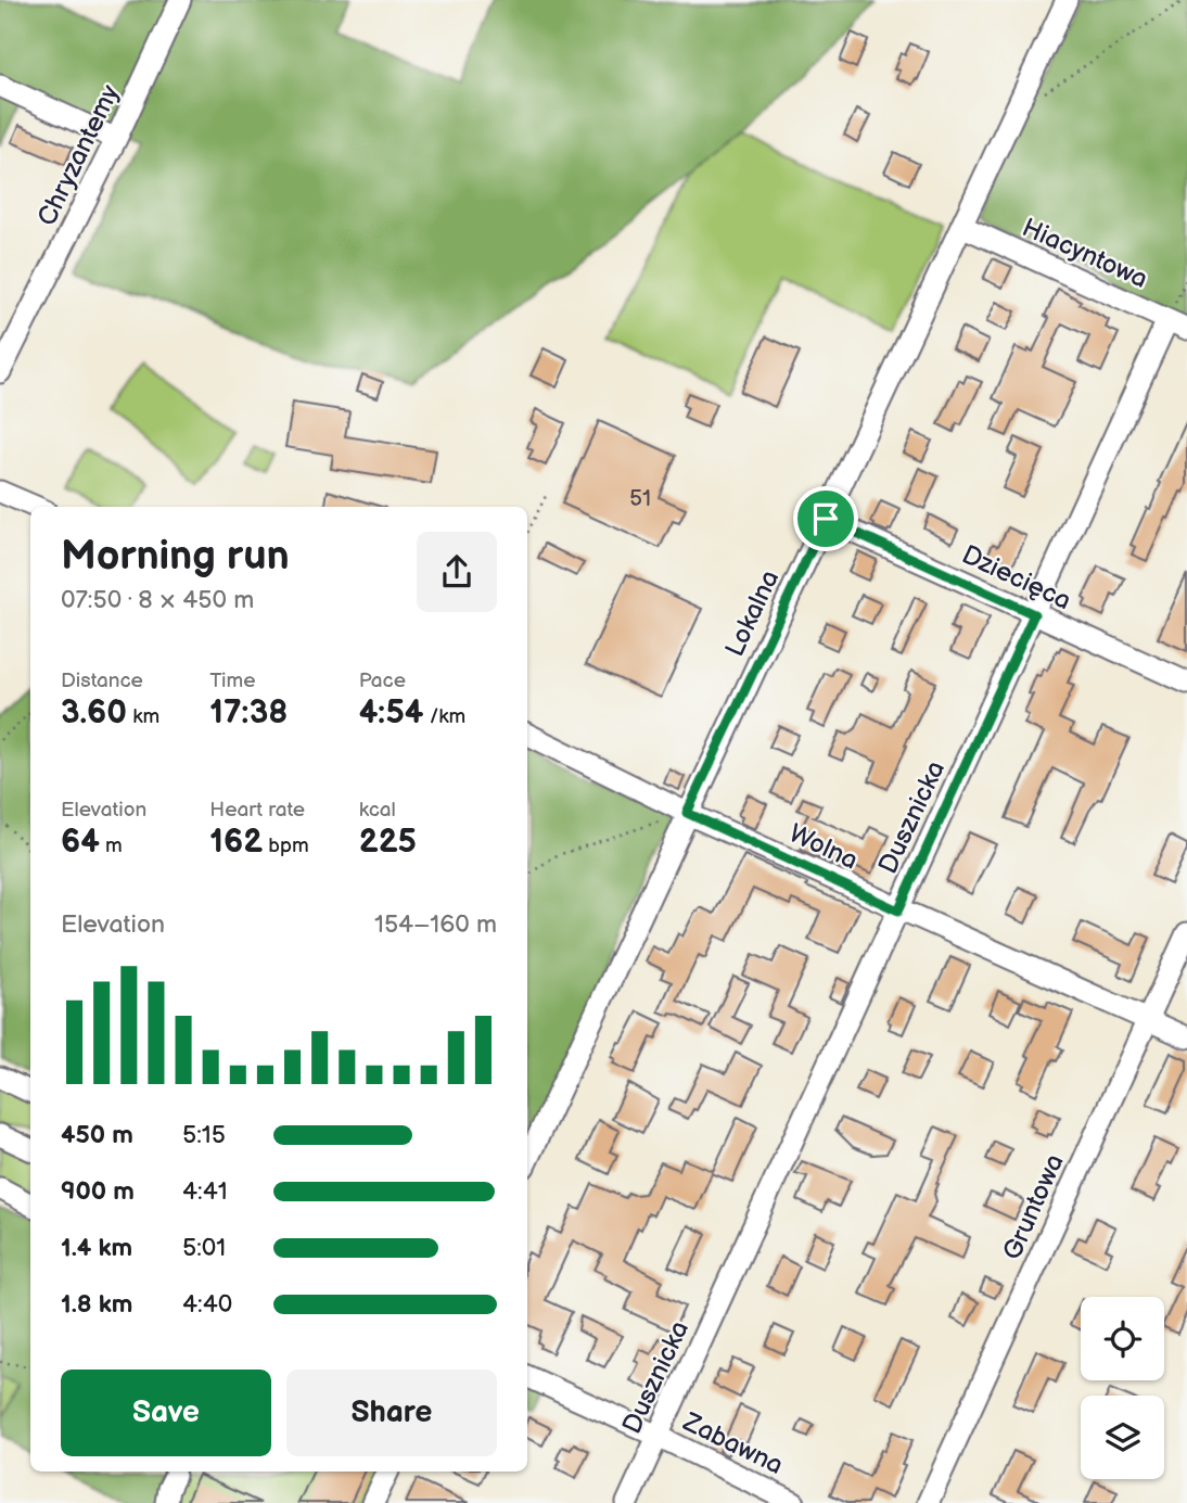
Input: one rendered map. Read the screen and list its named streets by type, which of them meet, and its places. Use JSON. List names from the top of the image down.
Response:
{
  "streets": {
    "street": [
      "Chryzantemy",
      "Hiacyntowa",
      "Dziecięca",
      "Lokalna",
      "Dusznicka",
      "Wolna",
      "Gruntowa",
      "Zabawna"
    ]
  },
  "crossings": [
    ["Hiacyntowa", "Lokalna"],
    ["Hiacyntowa", "Dusznicka"],
    ["Dziecięca", "Lokalna"],
    ["Dziecięca", "Dusznicka"],
    ["Lokalna", "Wolna"],
    ["Dusznicka", "Wolna"],
    ["Dusznicka", "Zabawna"],
    ["Wolna", "Gruntowa"]
  ],
  "house_numbers": ["51"],
  "page": {
    "heading": ["Morning run", "07:50 · 8 × 450 m"],
    "stats": [
      ["Distance", "3.60 km"],
      ["Time", "17:38"],
      ["Pace", "4:54 /km"],
      ["Elevation", "64 m"],
      ["Heart rate", "162 bpm"],
      ["kcal", "225"]
    ],
    "chart": ["Elevation", "154–160 m"],
    "list": [
      {
        "name": "450 m",
        "note": "5:15"
      },
      {
        "name": "900 m",
        "note": "4:41"
      },
      {
        "name": "1.4 km",
        "note": "5:01"
      },
      {
        "name": "1.8 km",
        "note": "4:40"
      }
    ],
    "buttons": ["Save", "Share"]
  }
}
